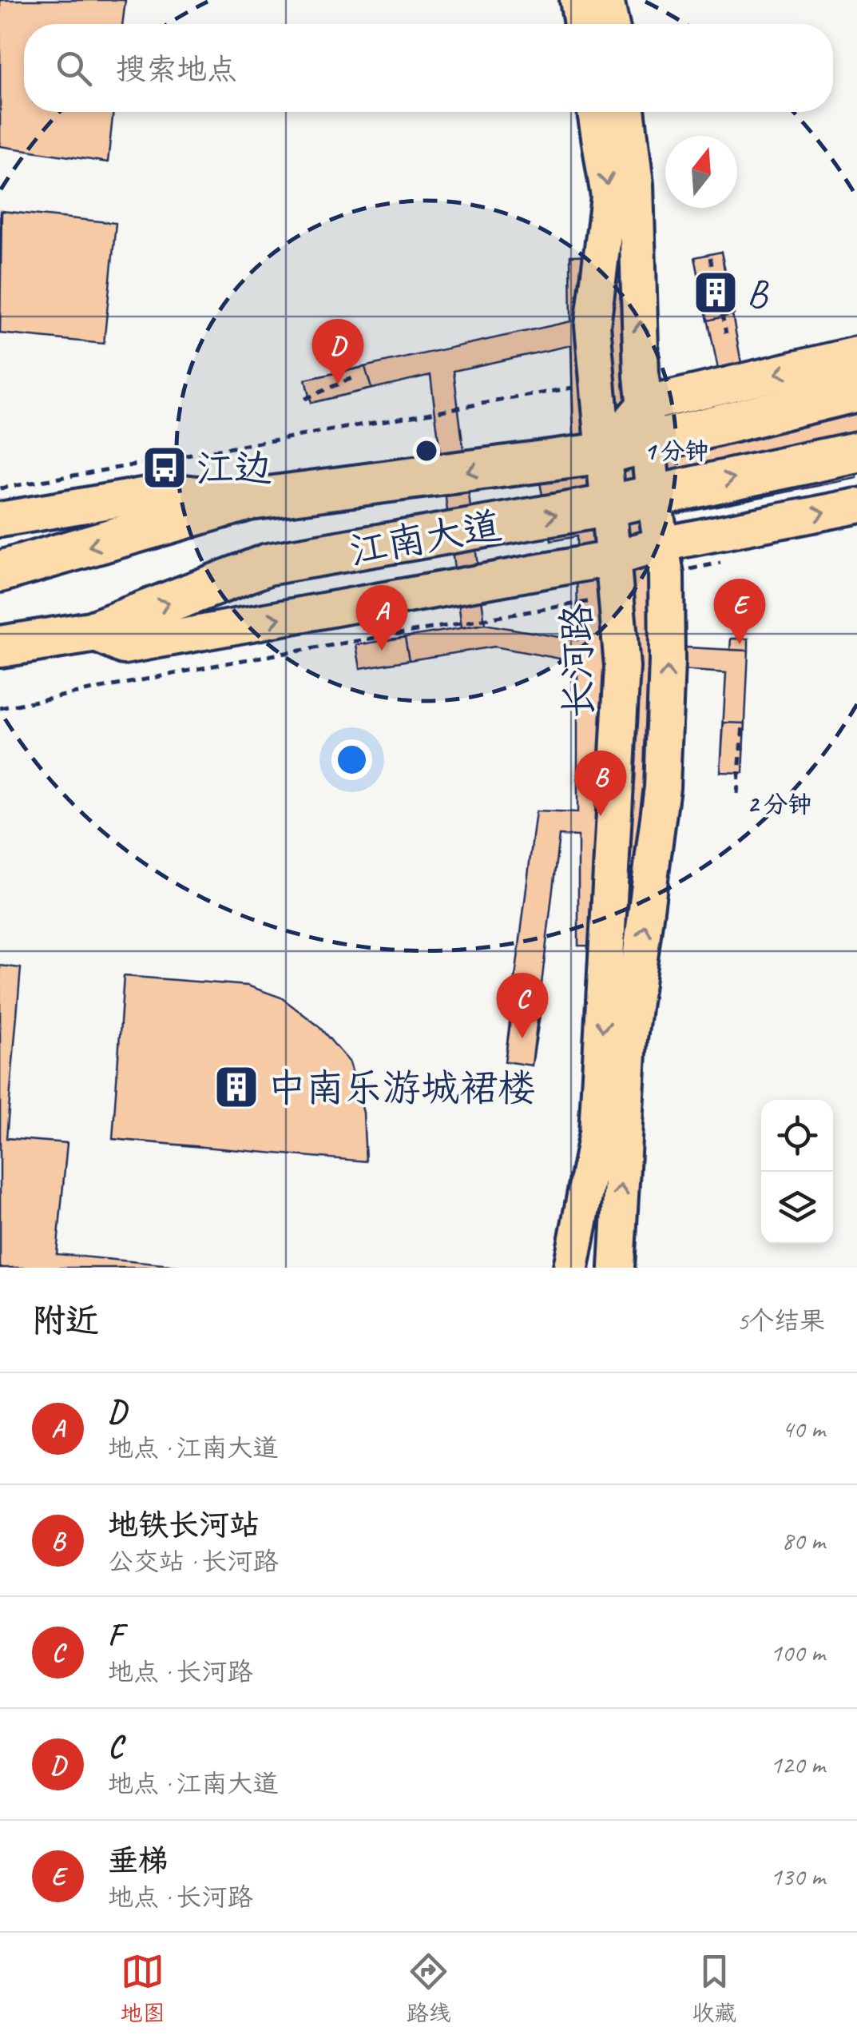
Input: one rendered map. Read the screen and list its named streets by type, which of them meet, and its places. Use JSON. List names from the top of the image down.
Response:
{
  "streets": {
    "highway": ["江南大道"],
    "main road": ["长河路"]
  },
  "crossings": [
    ["江南大道", "长河路"]
  ],
  "places": {
    "building": ["B", "中南乐游城裙楼"],
    "bus stop": ["江边"]
  },
  "north": "top",
  "page": {
    "search": "搜索地点",
    "pins": [
      "D",
      "E",
      "A",
      "B",
      "C"
    ],
    "heading": ["附近", "5个结果"],
    "list": [
      {
        "mark": "A",
        "name": "D",
        "note": "地点 · 江南大道",
        "value": "40 m"
      },
      {
        "mark": "B",
        "name": "地铁长河站",
        "note": "公交站 · 长河路",
        "value": "80 m"
      },
      {
        "mark": "C",
        "name": "F",
        "note": "地点 · 长河路",
        "value": "100 m"
      },
      {
        "mark": "D",
        "name": "C",
        "note": "地点 · 江南大道",
        "value": "120 m"
      },
      {
        "mark": "E",
        "name": "垂梯",
        "note": "地点 · 长河路",
        "value": "130 m"
      }
    ],
    "nav": ["地图", "路线", "收藏"]
  },
  "rings": ["1 分钟", "2 分钟"]
}
